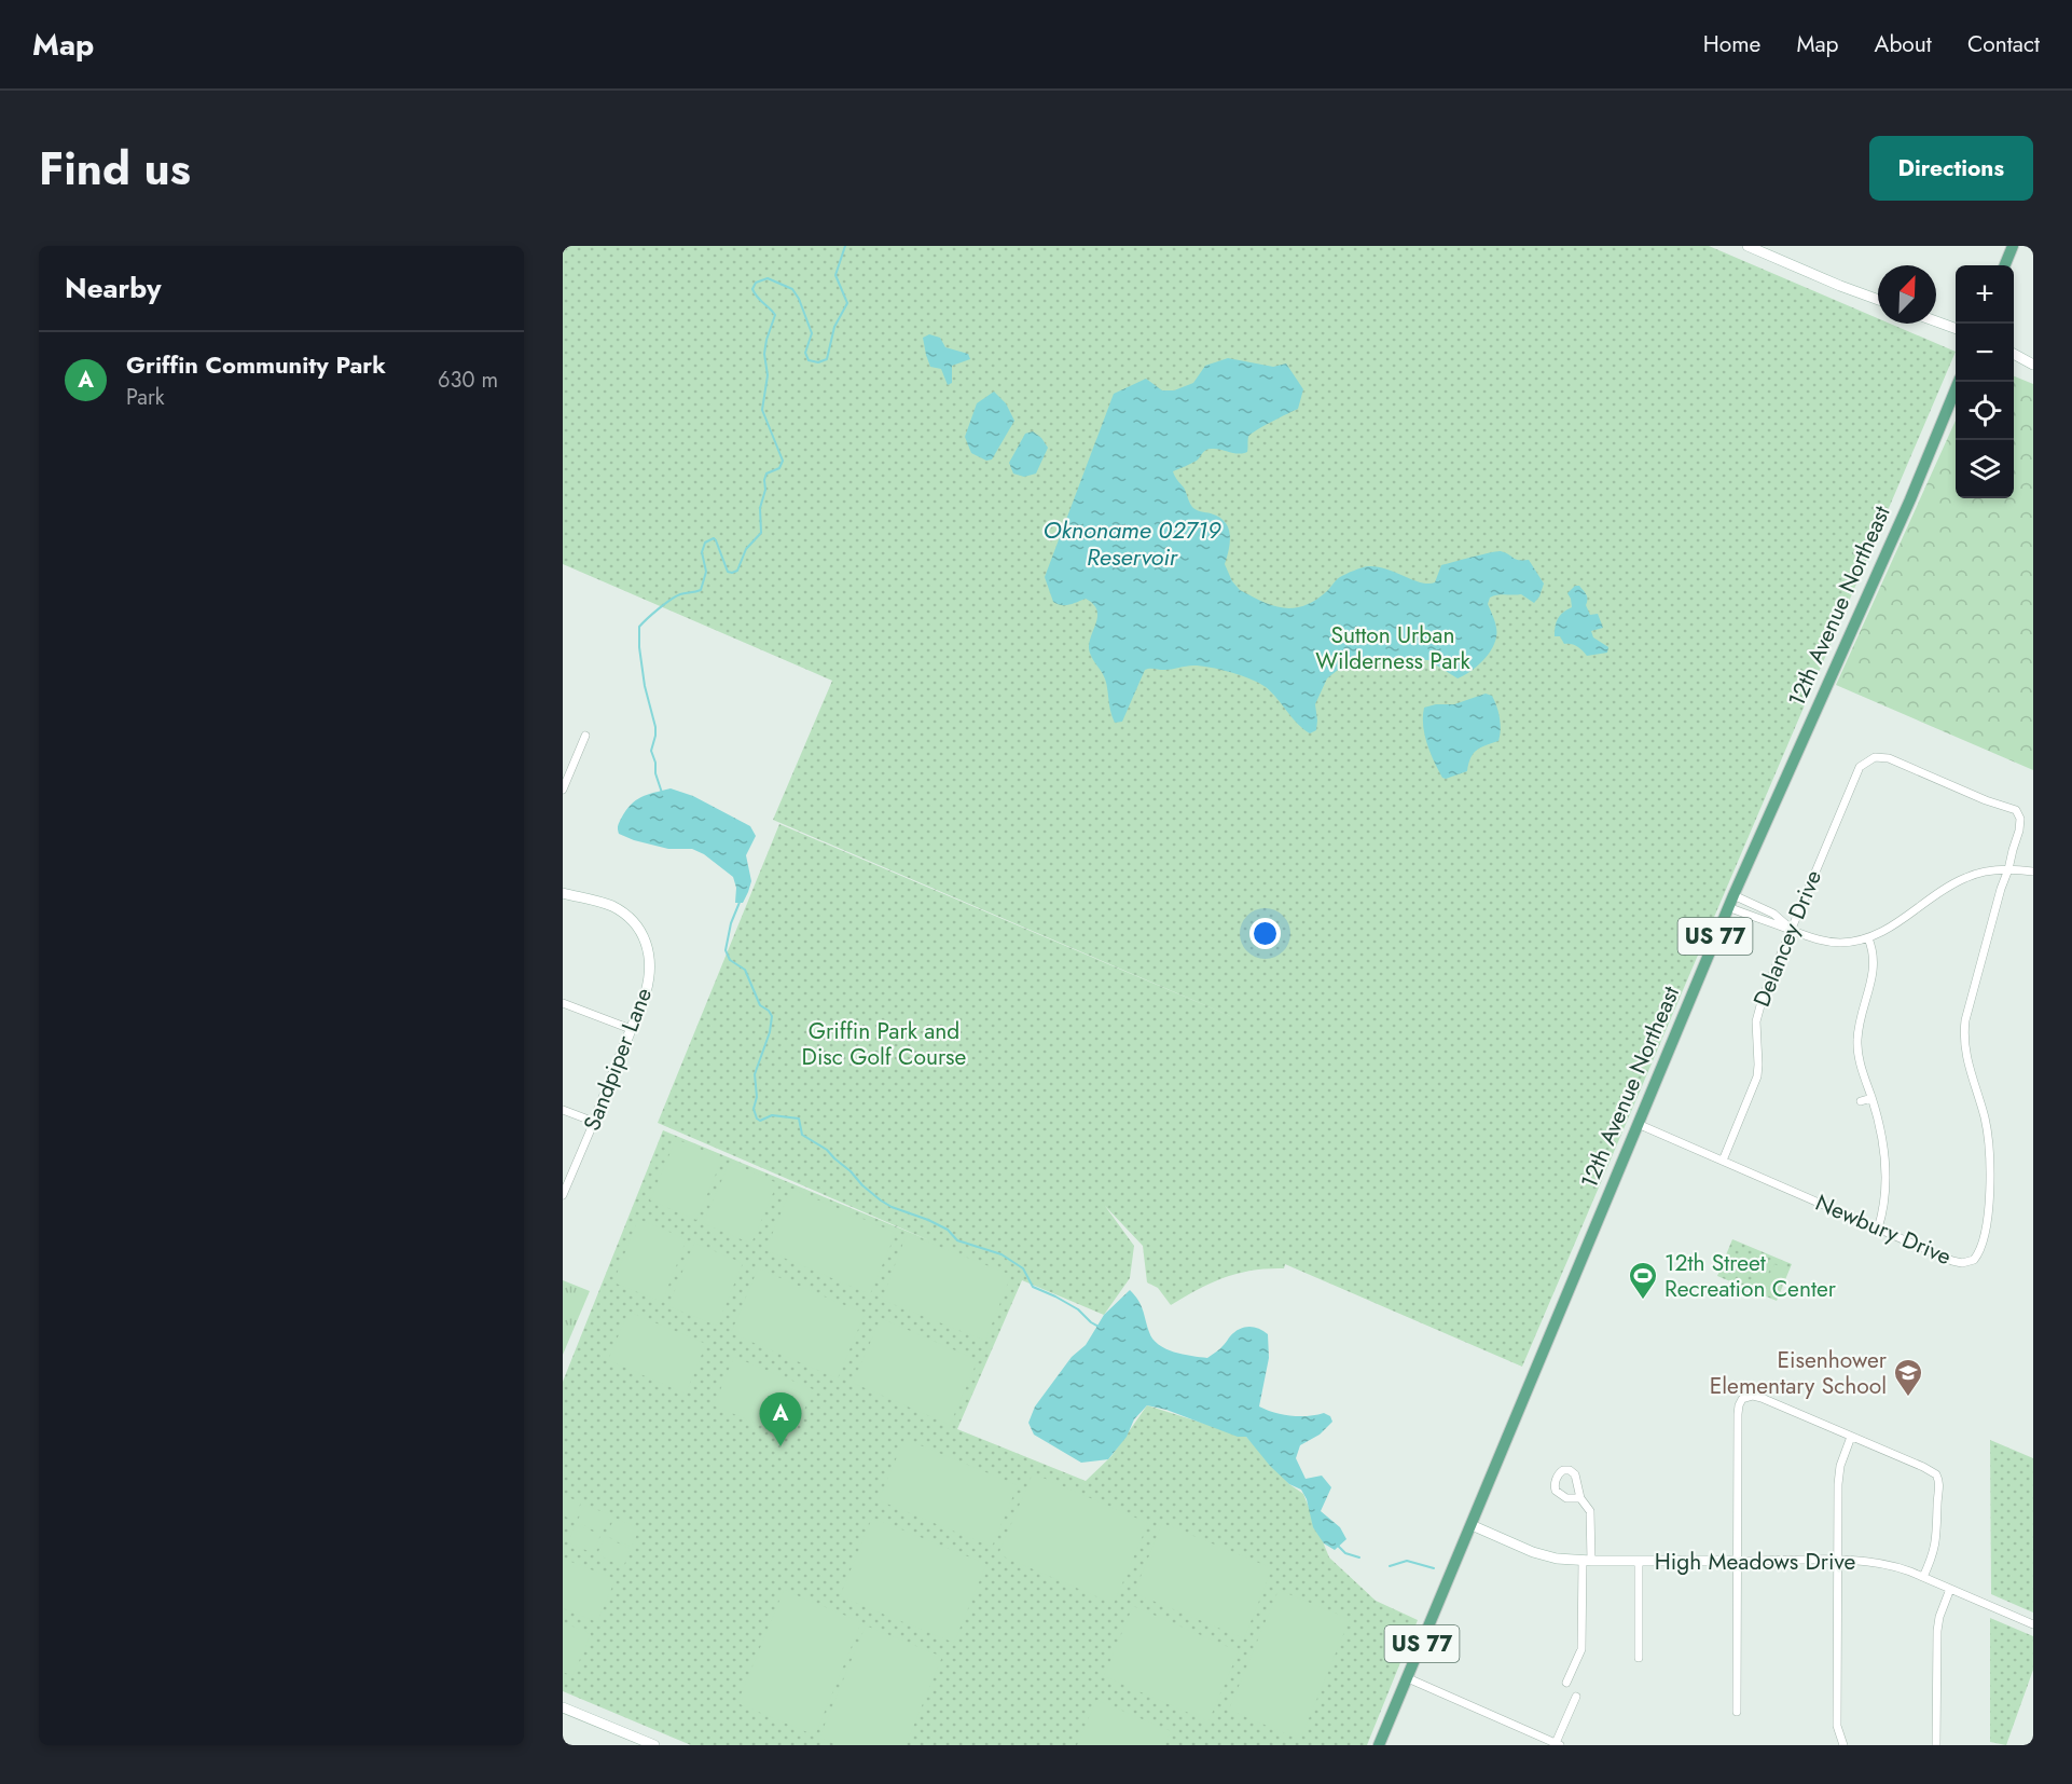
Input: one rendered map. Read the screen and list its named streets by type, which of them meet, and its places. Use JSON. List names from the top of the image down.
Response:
{
  "streets": {
    "main road": ["12th Avenue Northeast", "US 77"],
    "street": [
      "Delancey Drive",
      "Sandpiper Lane",
      "Newbury Drive",
      "High Meadows Drive"
    ]
  },
  "crossings": [
    ["12th Avenue Northeast", "Newbury Drive"],
    ["12th Avenue Northeast", "High Meadows Drive"],
    ["Delancey Drive", "Newbury Drive"]
  ],
  "water": ["Oknoname 02719 Reservoir"],
  "parks": ["Sutton Urban Wilderness Park", "Griffin Park and Disc Golf Course"],
  "places": {
    "sports": ["12th Street Recreation Center"],
    "school or university": ["Eisenhower Elementary School"]
  },
  "north": "top right",
  "page": {
    "header": "Map",
    "nav": [
      "Home",
      "Map",
      "About",
      "Contact"
    ],
    "title": "Find us",
    "buttons": "Directions",
    "heading": "Nearby",
    "map_buttons": ["+", "−"],
    "list": [
      {
        "mark": "A",
        "name": "Griffin Community Park",
        "note": "Park",
        "value": "630 m"
      }
    ],
    "pins": "A"
  }
}
